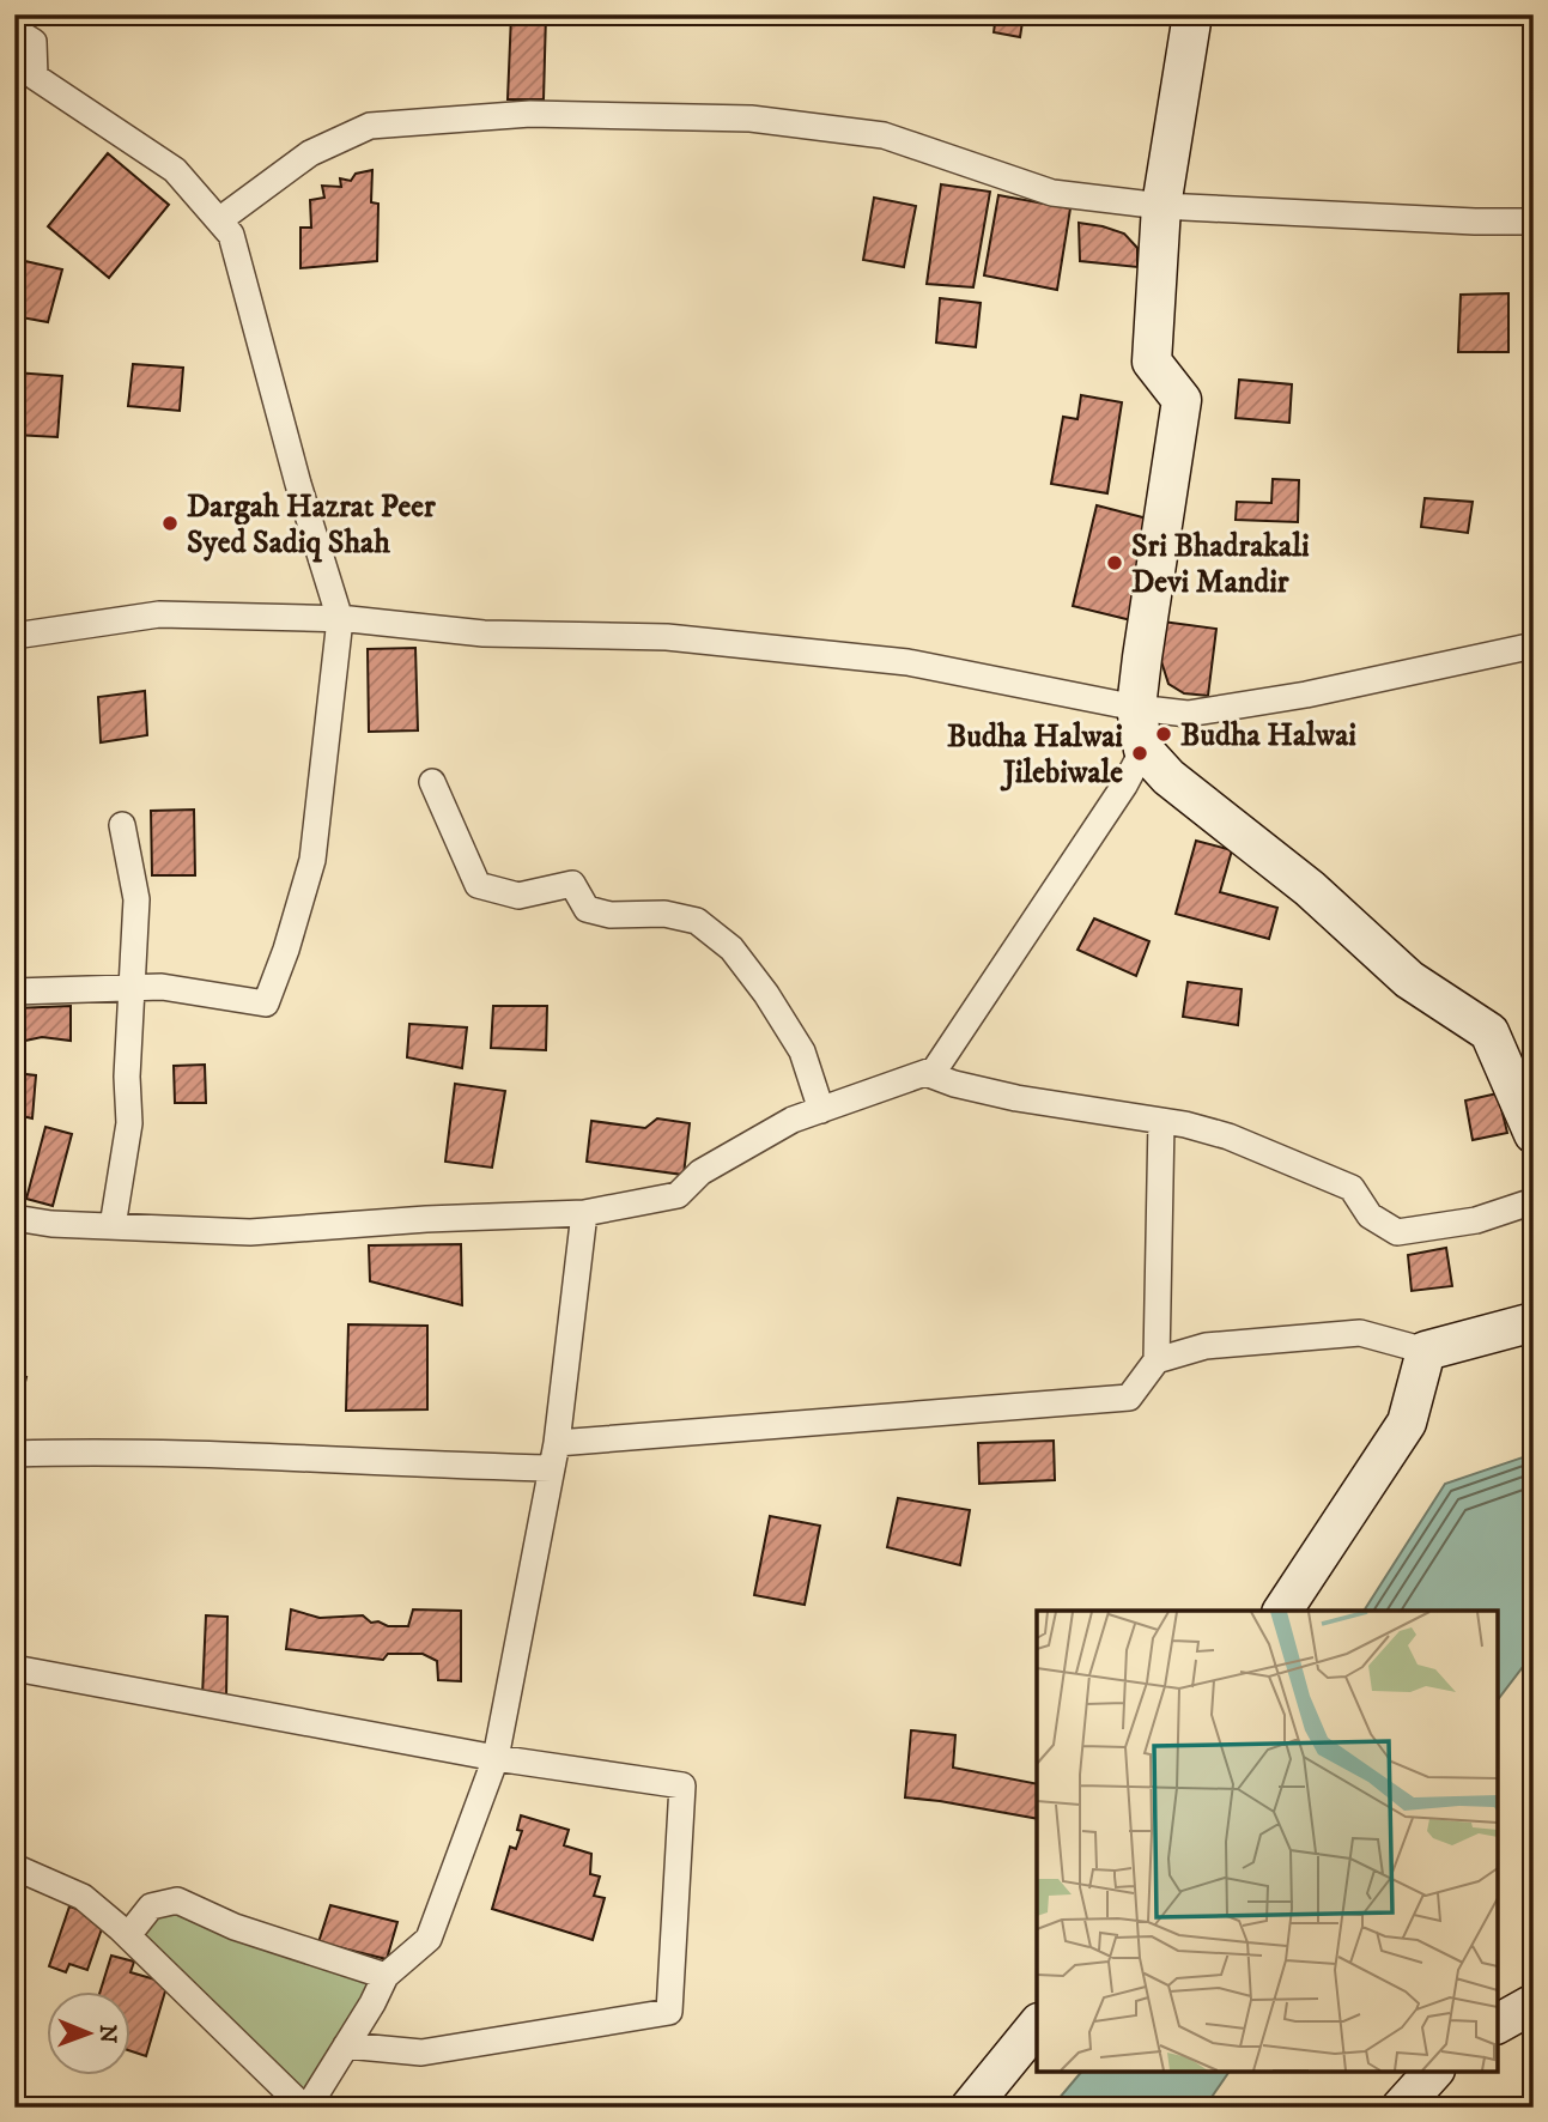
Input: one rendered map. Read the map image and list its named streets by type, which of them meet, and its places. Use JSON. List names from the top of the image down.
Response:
{
  "places": [
    "Dargah Hazrat Peer Syed Sadiq Shah",
    "Sri Bhadrakali Devi Mandir",
    "Budha Halwai",
    "Budha Halwai Jilebiwale"
  ],
  "north": "right"
}
